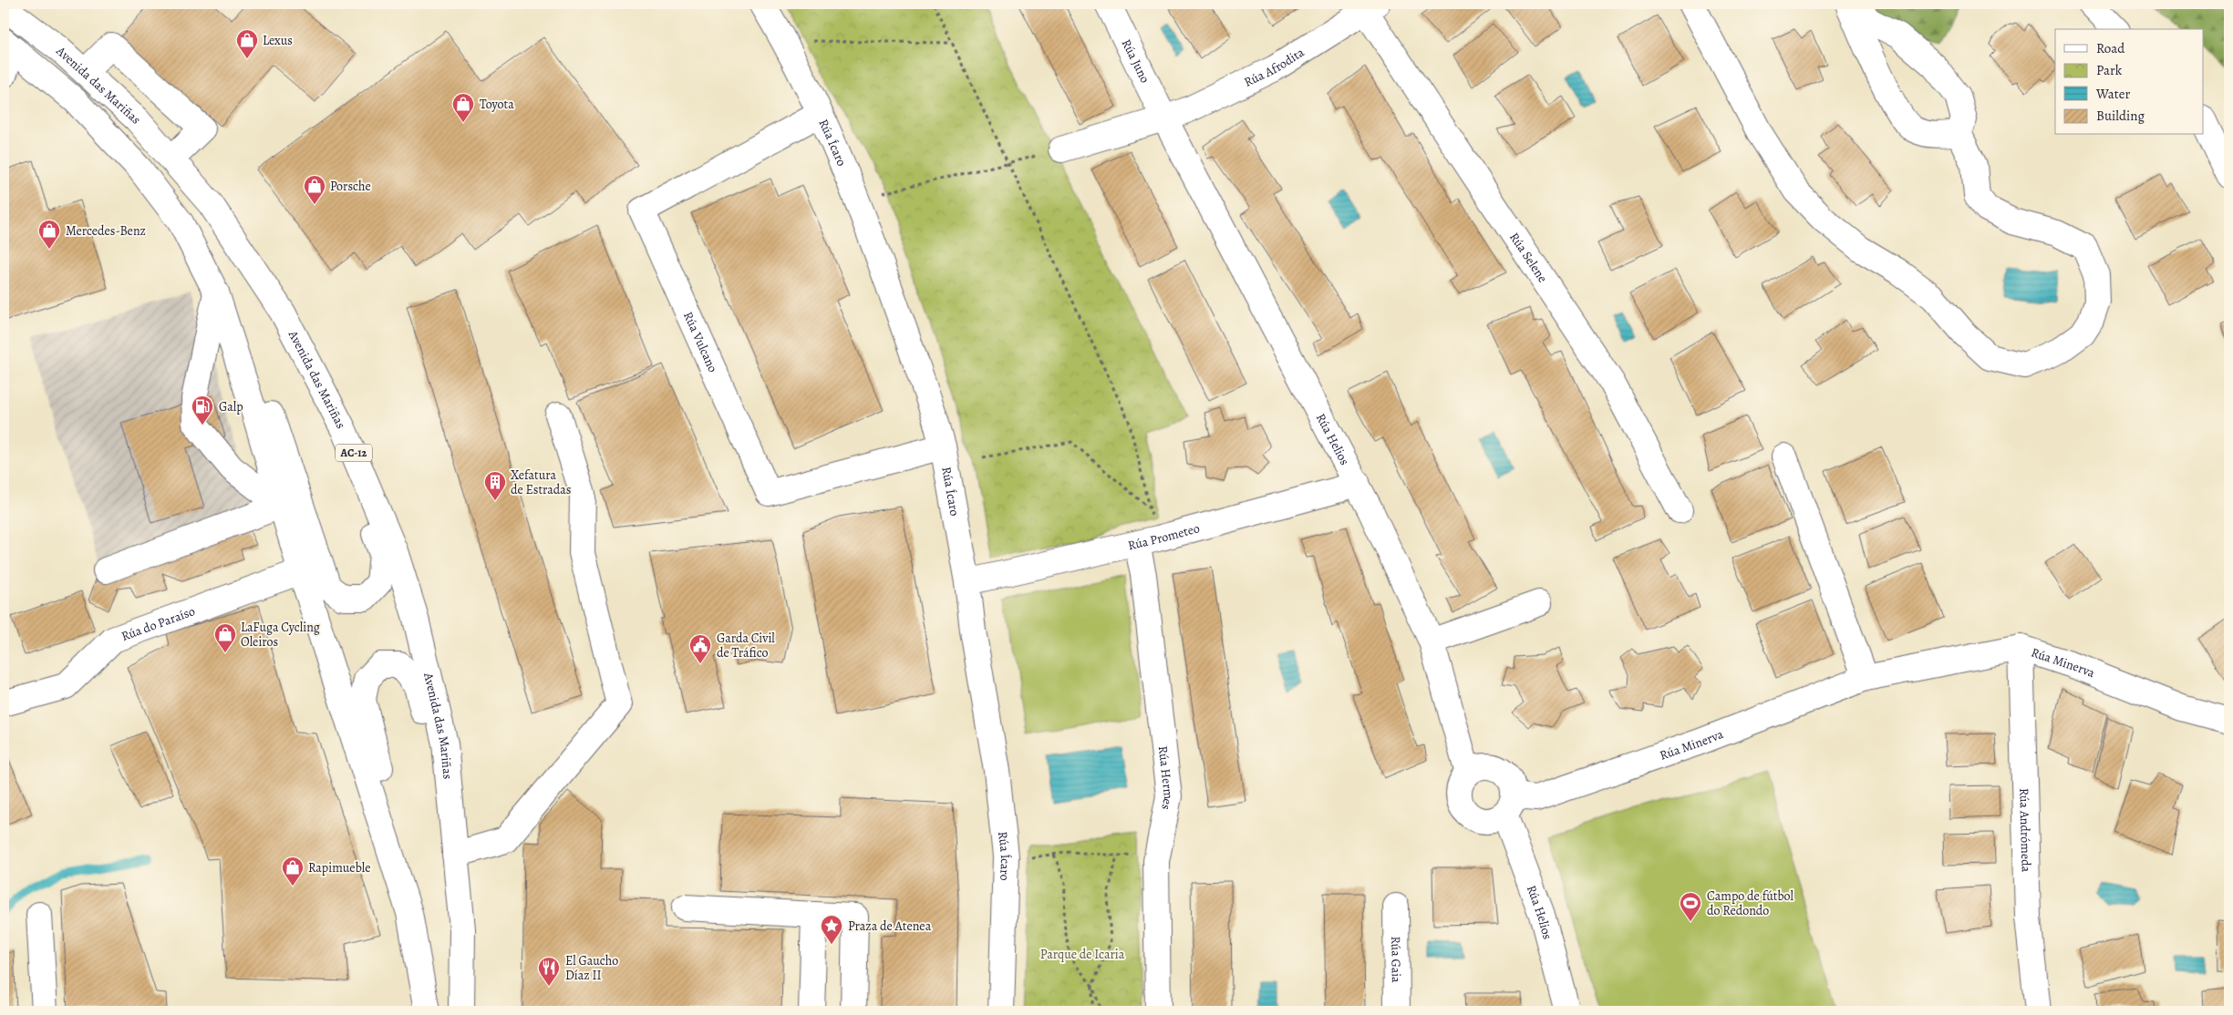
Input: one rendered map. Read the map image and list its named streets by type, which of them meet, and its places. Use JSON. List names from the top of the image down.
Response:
{
  "streets": {
    "main road": [
      "Rúa Juno",
      "Rúa Afrodita",
      "Avenida das Mariñas",
      "Rúa Ícaro",
      "Rúa Selene",
      "Rúa Vulcano",
      "Rúa Helios",
      "AC-12",
      "Rúa Prometeo",
      "Rúa do Paraíso",
      "Rúa Minerva",
      "Rúa Hermes",
      "Rúa Andrómeda",
      "Rúa Gaia"
    ]
  },
  "crossings": [
    ["Rúa Juno", "Rúa Afrodita"],
    ["Rúa Juno", "Rúa Helios"],
    ["Rúa Afrodita", "Rúa Selene"],
    ["Rúa Afrodita", "Rúa Helios"],
    ["Rúa Ícaro", "Rúa Vulcano"],
    ["Rúa Ícaro", "Rúa Prometeo"],
    ["Rúa Helios", "Rúa Prometeo"],
    ["Rúa Helios", "Rúa Minerva"],
    ["Rúa Prometeo", "Rúa Hermes"],
    ["Rúa Minerva", "Rúa Andrómeda"]
  ],
  "parks": ["Parque de Icaria"],
  "places": {
    "shop": [
      "Lexus",
      "Toyota",
      "Porsche",
      "Mercedes-Benz",
      "LaFuga Cycling Oleiros",
      "Rapimueble"
    ],
    "fuel station": ["Galp"],
    "building": ["Xefatura de Estradas"],
    "public building": ["Garda Civil de Tráfico"],
    "sports": ["Campo de fútbol do Redondo"],
    "place": ["Praza de Atenea"],
    "restaurant": ["El Gaucho Díaz II"]
  },
  "legend": [
    "Road",
    "Park",
    "Water",
    "Building"
  ]
}
